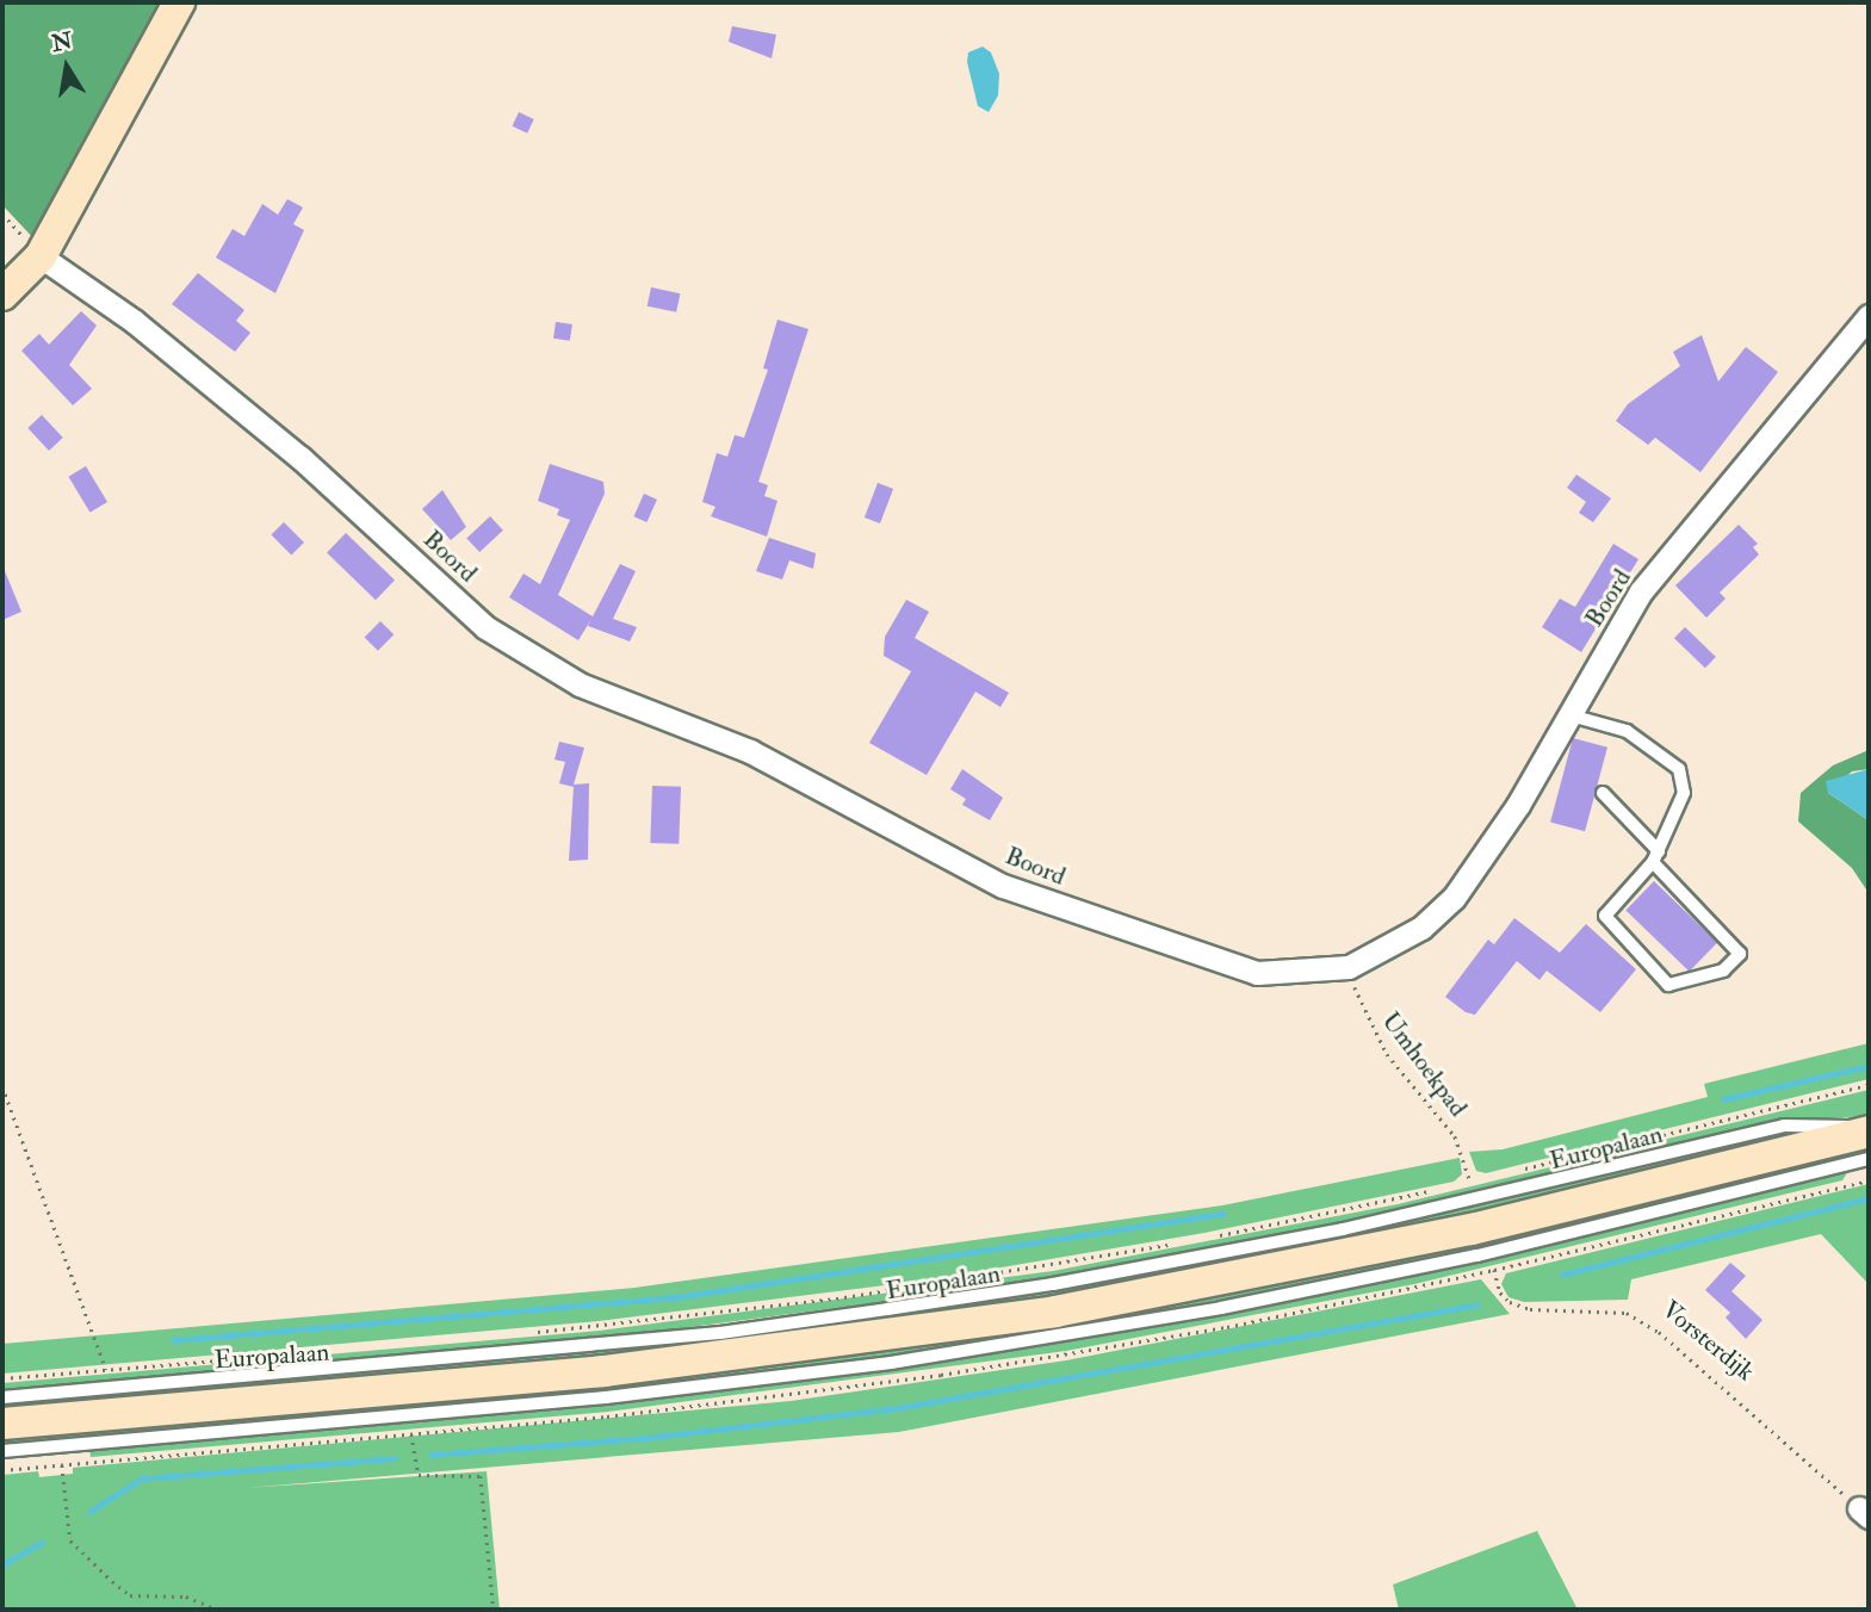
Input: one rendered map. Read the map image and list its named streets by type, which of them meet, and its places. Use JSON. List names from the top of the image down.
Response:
{
  "streets": {
    "main road": ["Europalaan"],
    "street": ["Boord"],
    "path": ["Umhoekpad", "Vorsterdijk"]
  },
  "crossings": [
    ["Boord", "Umhoekpad"]
  ],
  "north": "top"
}
